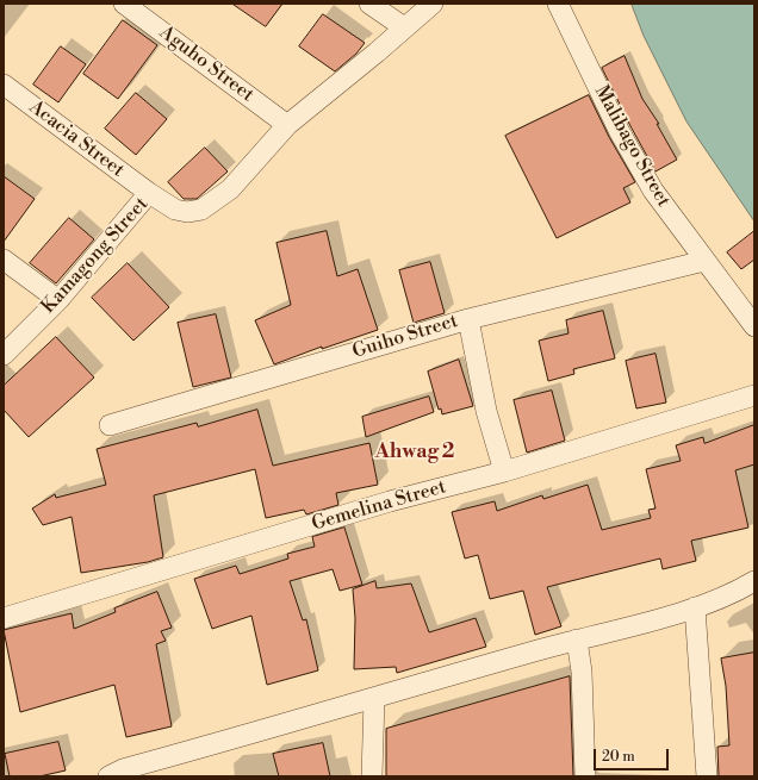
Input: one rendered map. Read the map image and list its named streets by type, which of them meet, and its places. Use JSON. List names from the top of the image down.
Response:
{
  "streets": {
    "street": [
      "Aguho Street",
      "Acacia Street",
      "Malibago Street",
      "Kamagong Street",
      "Guiho Street",
      "Gemelina Street"
    ]
  },
  "crossings": [
    ["Aguho Street", "Kamagong Street"],
    ["Acacia Street", "Kamagong Street"],
    ["Malibago Street", "Guiho Street"]
  ],
  "districts": ["Ahwag 2"],
  "scale_bar": "20 m"
}
